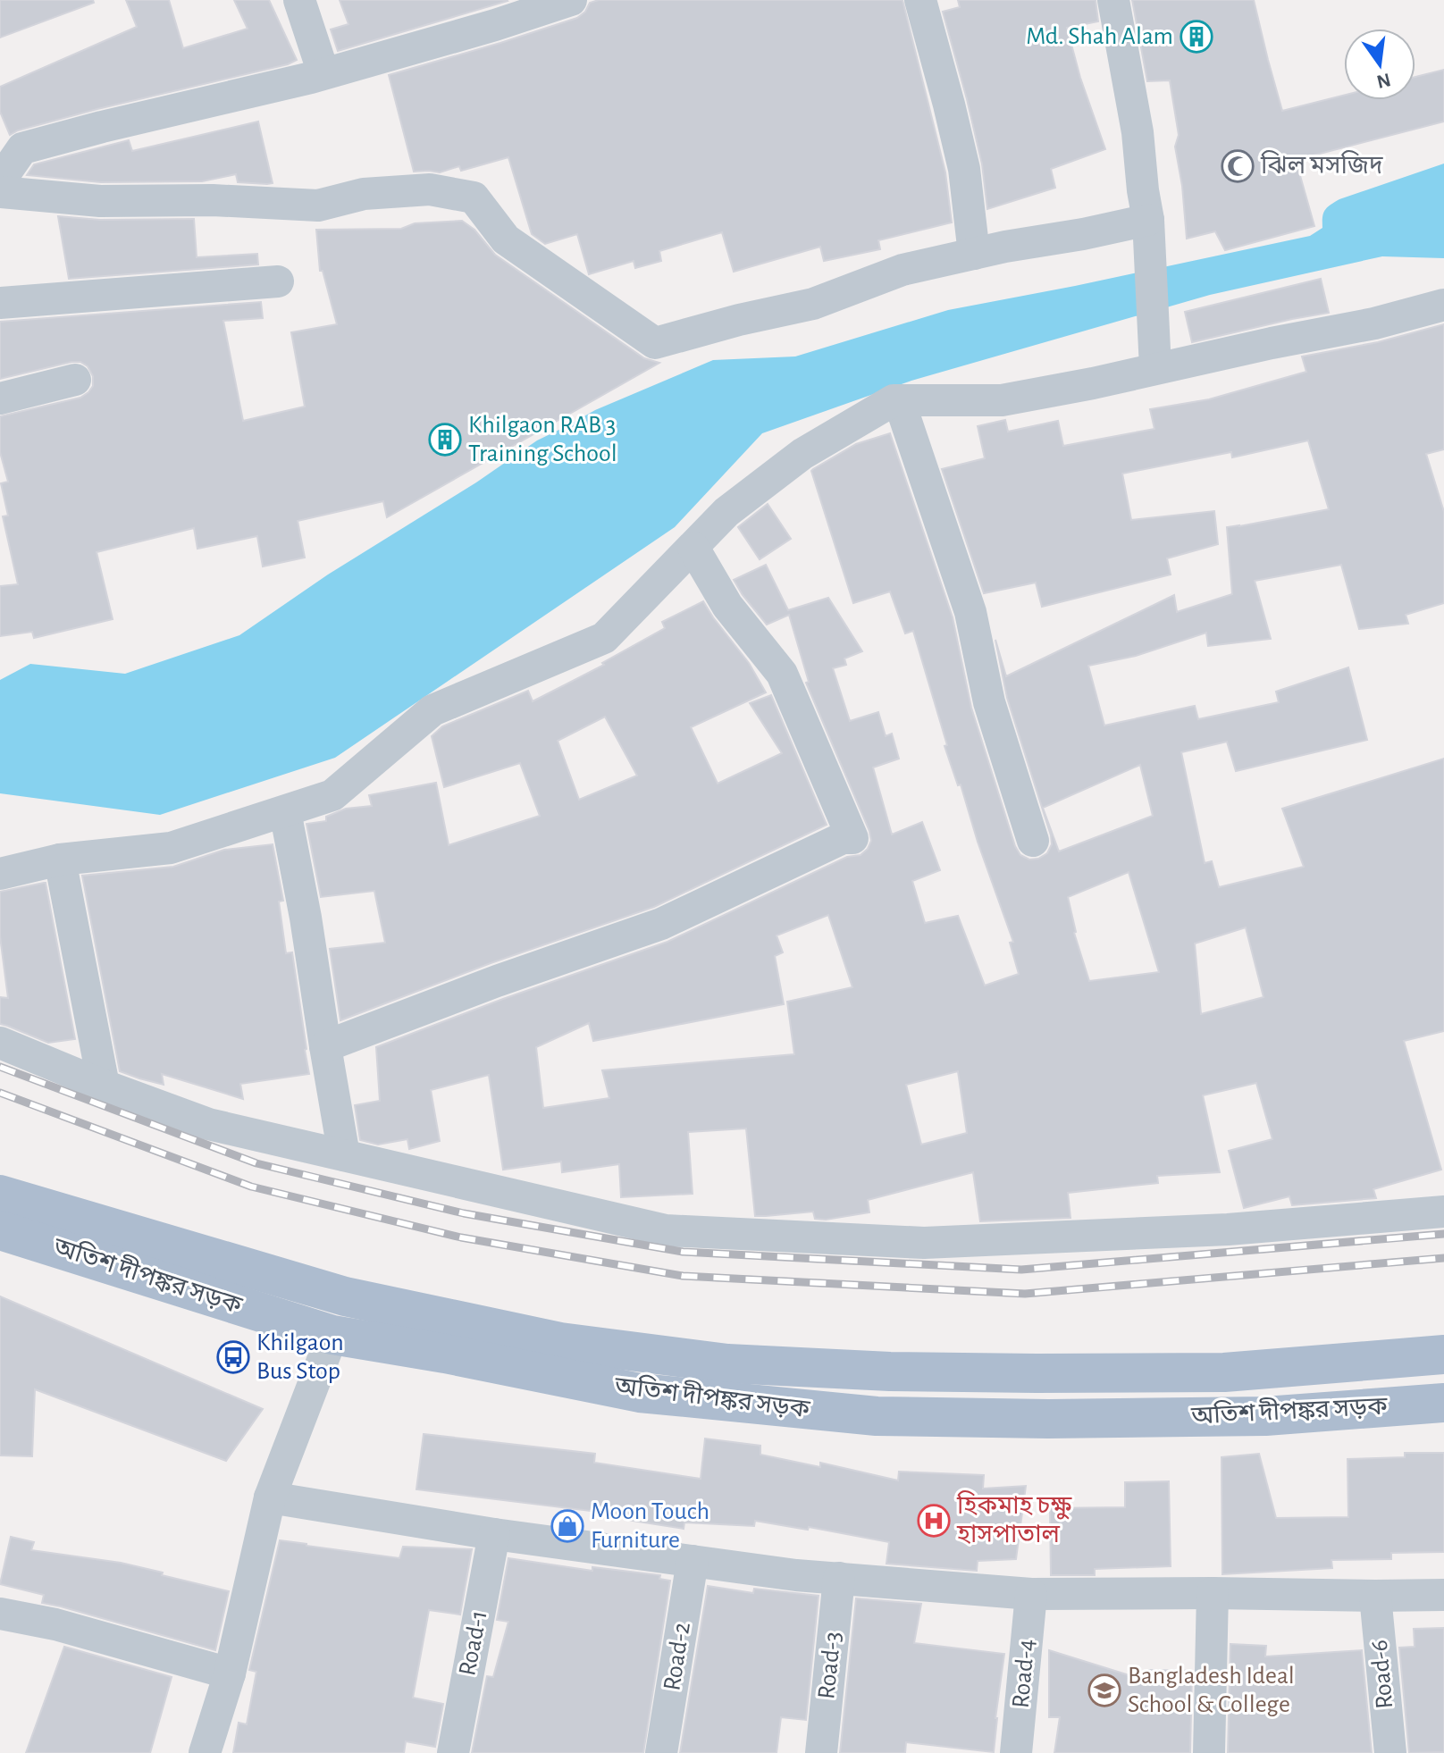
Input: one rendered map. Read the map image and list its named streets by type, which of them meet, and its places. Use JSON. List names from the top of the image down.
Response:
{
  "streets": {
    "main road": ["অতিশ দীপঙ্কর সড়ক"],
    "street": [
      "Road-1",
      "Road-2",
      "Road-3",
      "Road-4",
      "Road-6"
    ]
  },
  "places": {
    "building": ["Md. Shah Alam", "Khilgaon RAB 3 Training School"],
    "mosque": ["ঝিল মসজিদ"],
    "bus stop": ["Khilgaon Bus Stop"],
    "hospital": ["হিকমাহ চক্ষু হাসপাতাল"],
    "shop": ["Moon Touch Furniture"],
    "school or university": ["Bangladesh Ideal School & College"]
  },
  "north": "bottom"
}
